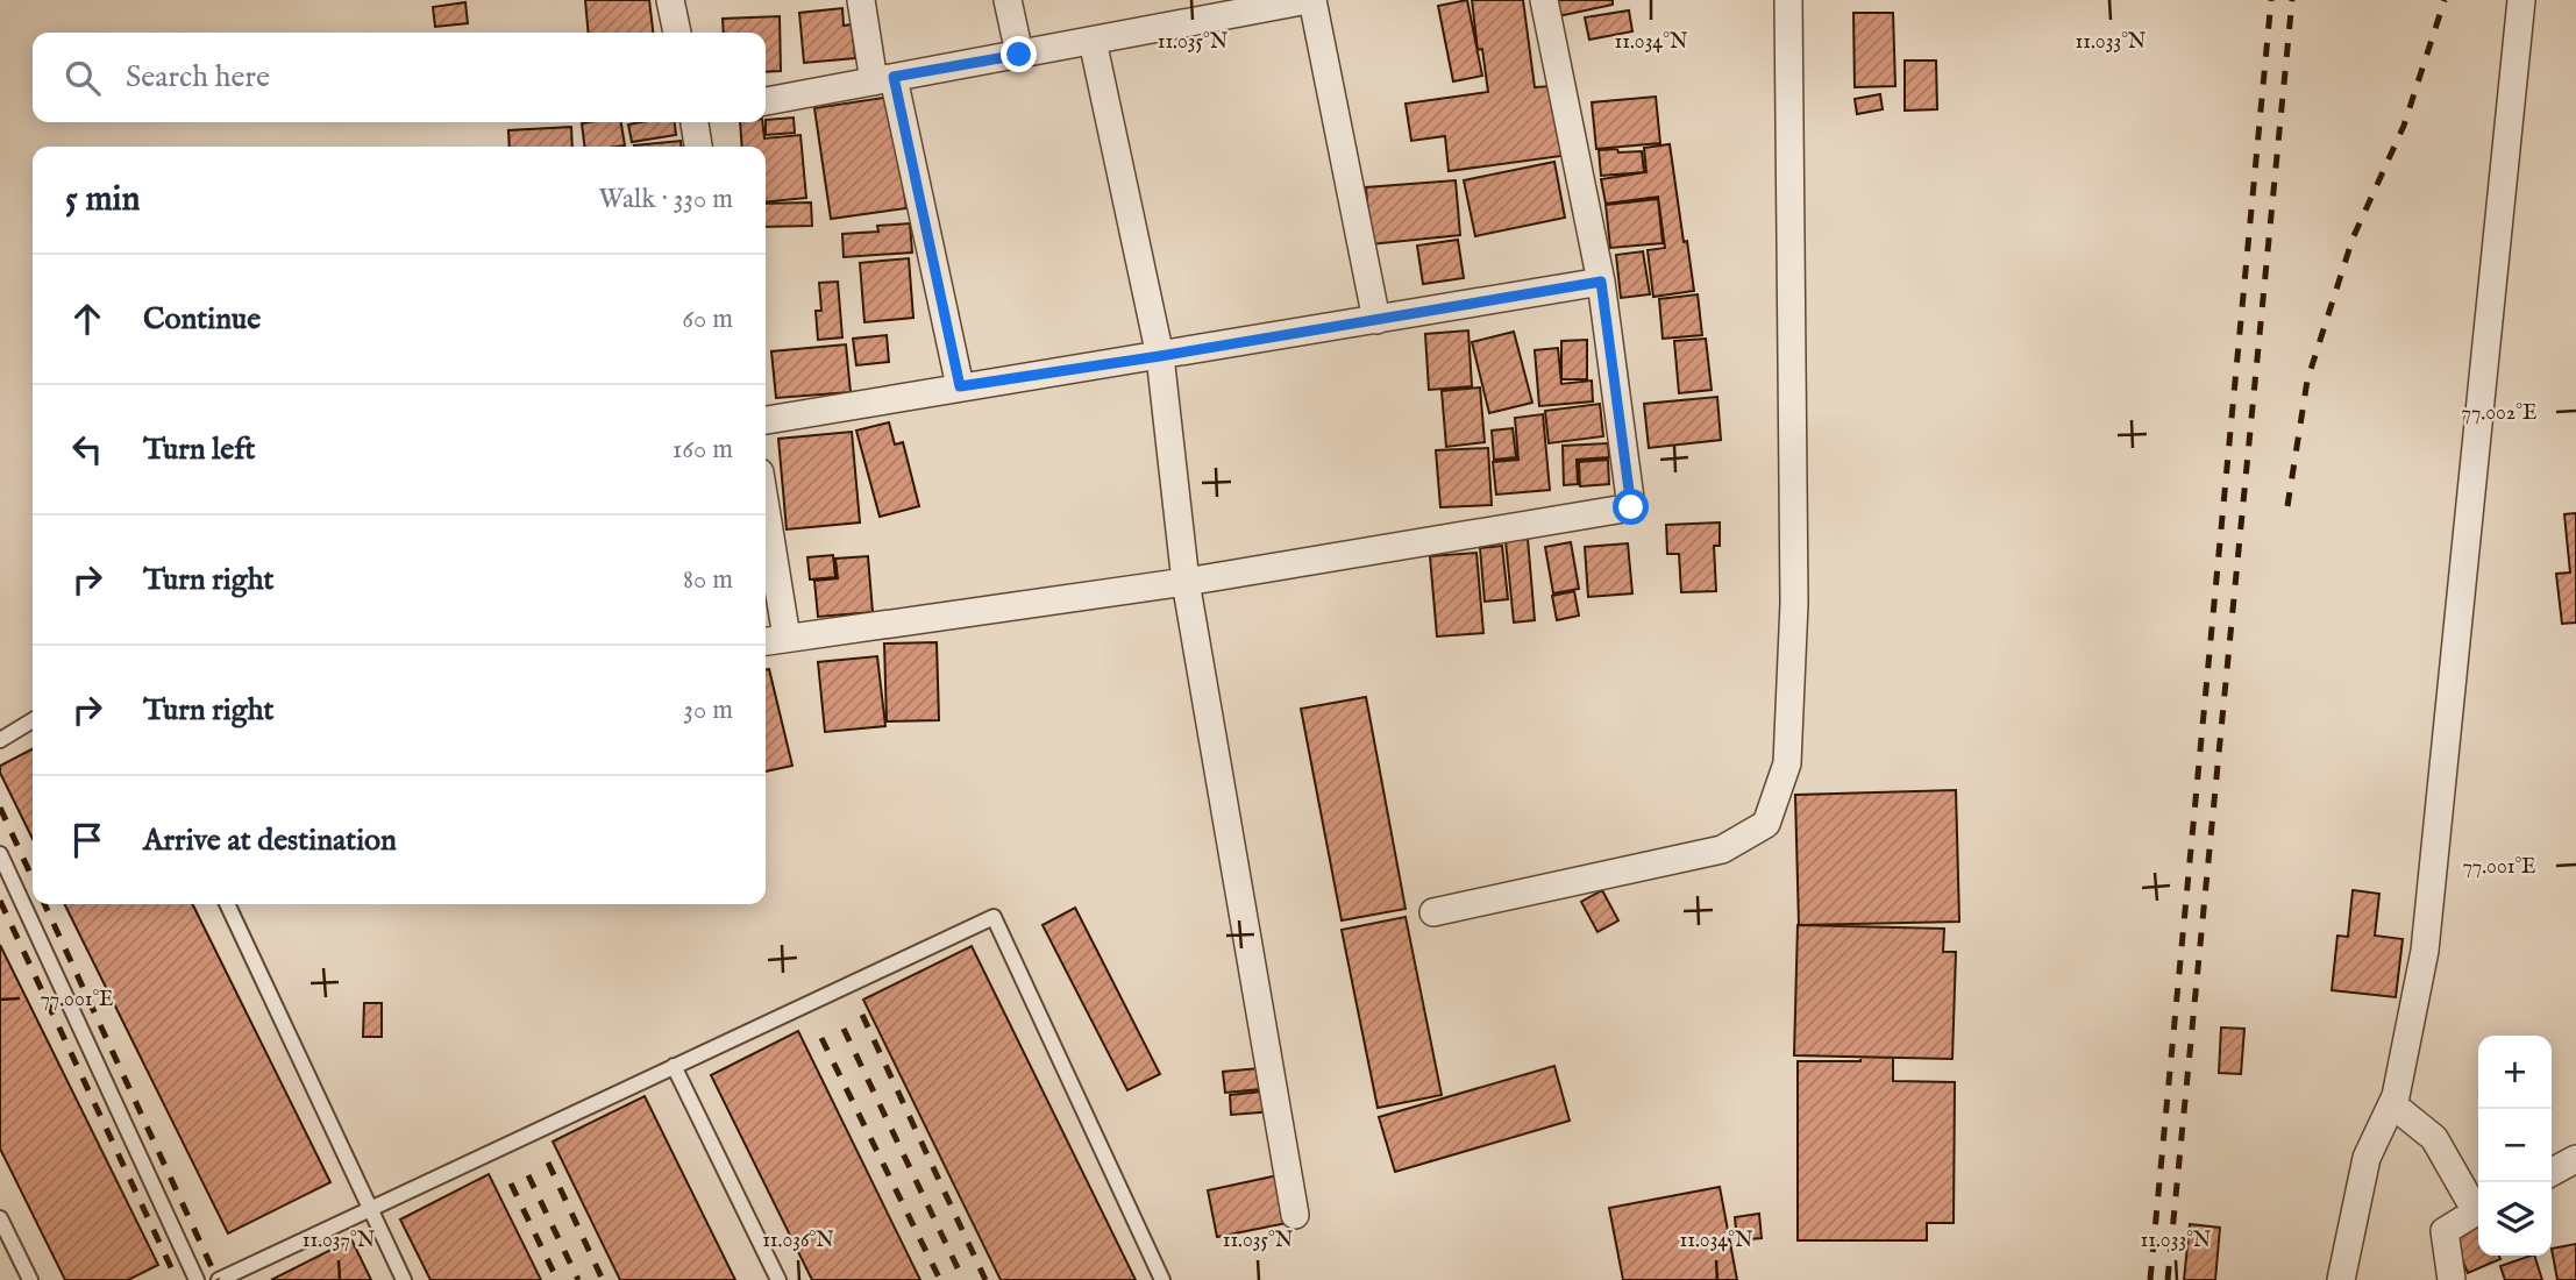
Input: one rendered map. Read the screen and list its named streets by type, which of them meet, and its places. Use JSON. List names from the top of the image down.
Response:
{
  "page": {
    "search": "Search here",
    "heading": ["5 min", "Walk · 330 m"],
    "list": [
      ["Continue", "60 m"],
      ["Turn left", "160 m"],
      ["Turn right", "80 m"],
      ["Turn right", "30 m"],
      "Arrive at destination"
    ],
    "map_buttons": ["+", "−"]
  },
  "coordinates": [
    "11.035°N",
    "11.034°N",
    "11.033°N",
    "77.002°E",
    "77.001°E",
    "11.037°N",
    "11.036°N"
  ]
}
